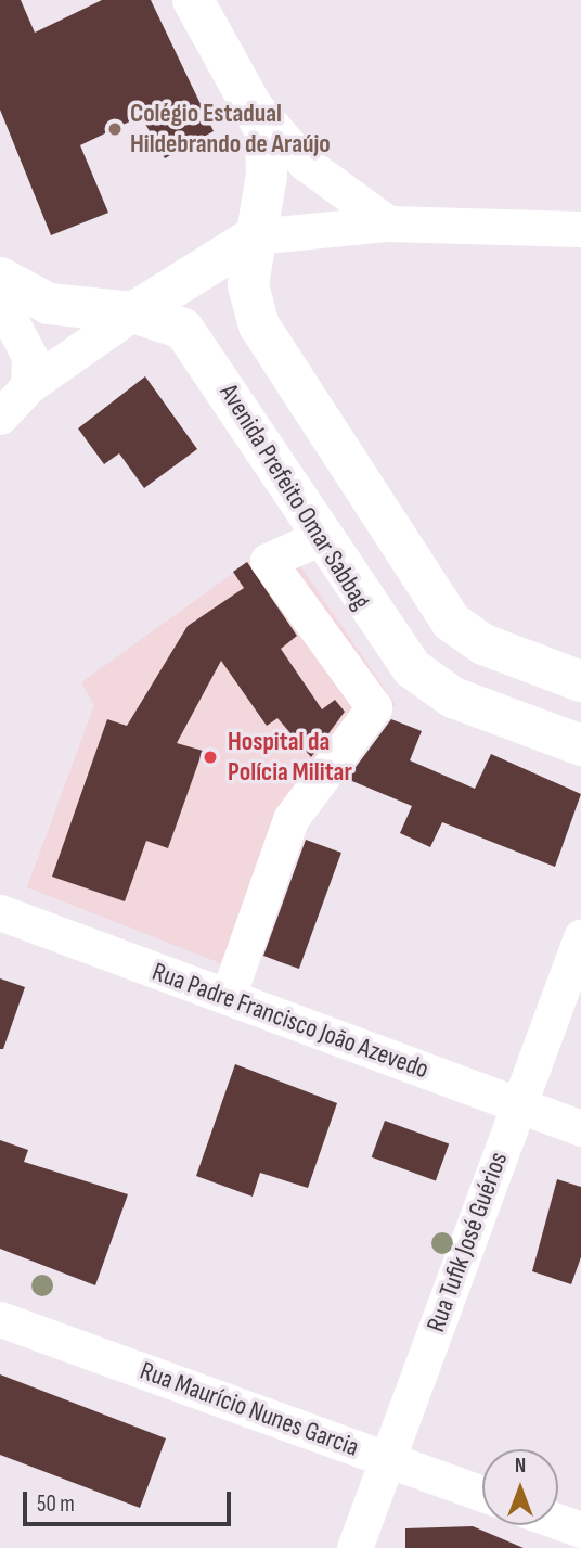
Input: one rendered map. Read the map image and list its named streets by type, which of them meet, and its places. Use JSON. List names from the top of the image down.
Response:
{
  "streets": {
    "main road": ["Avenida Prefeito Omar Sabbag"],
    "street": ["Rua Padre Francisco João Azevedo", "Rua Tufik José Guérios", "Rua Maurício Nunes Garcia"]
  },
  "crossings": [
    ["Rua Padre Francisco João Azevedo", "Rua Tufik José Guérios"],
    ["Rua Tufik José Guérios", "Rua Maurício Nunes Garcia"]
  ],
  "places": ["Colégio Estadual Hildebrando de Araújo", "Hospital da Polícia Militar"],
  "scale_bar": "50 m",
  "north": "top"
}
